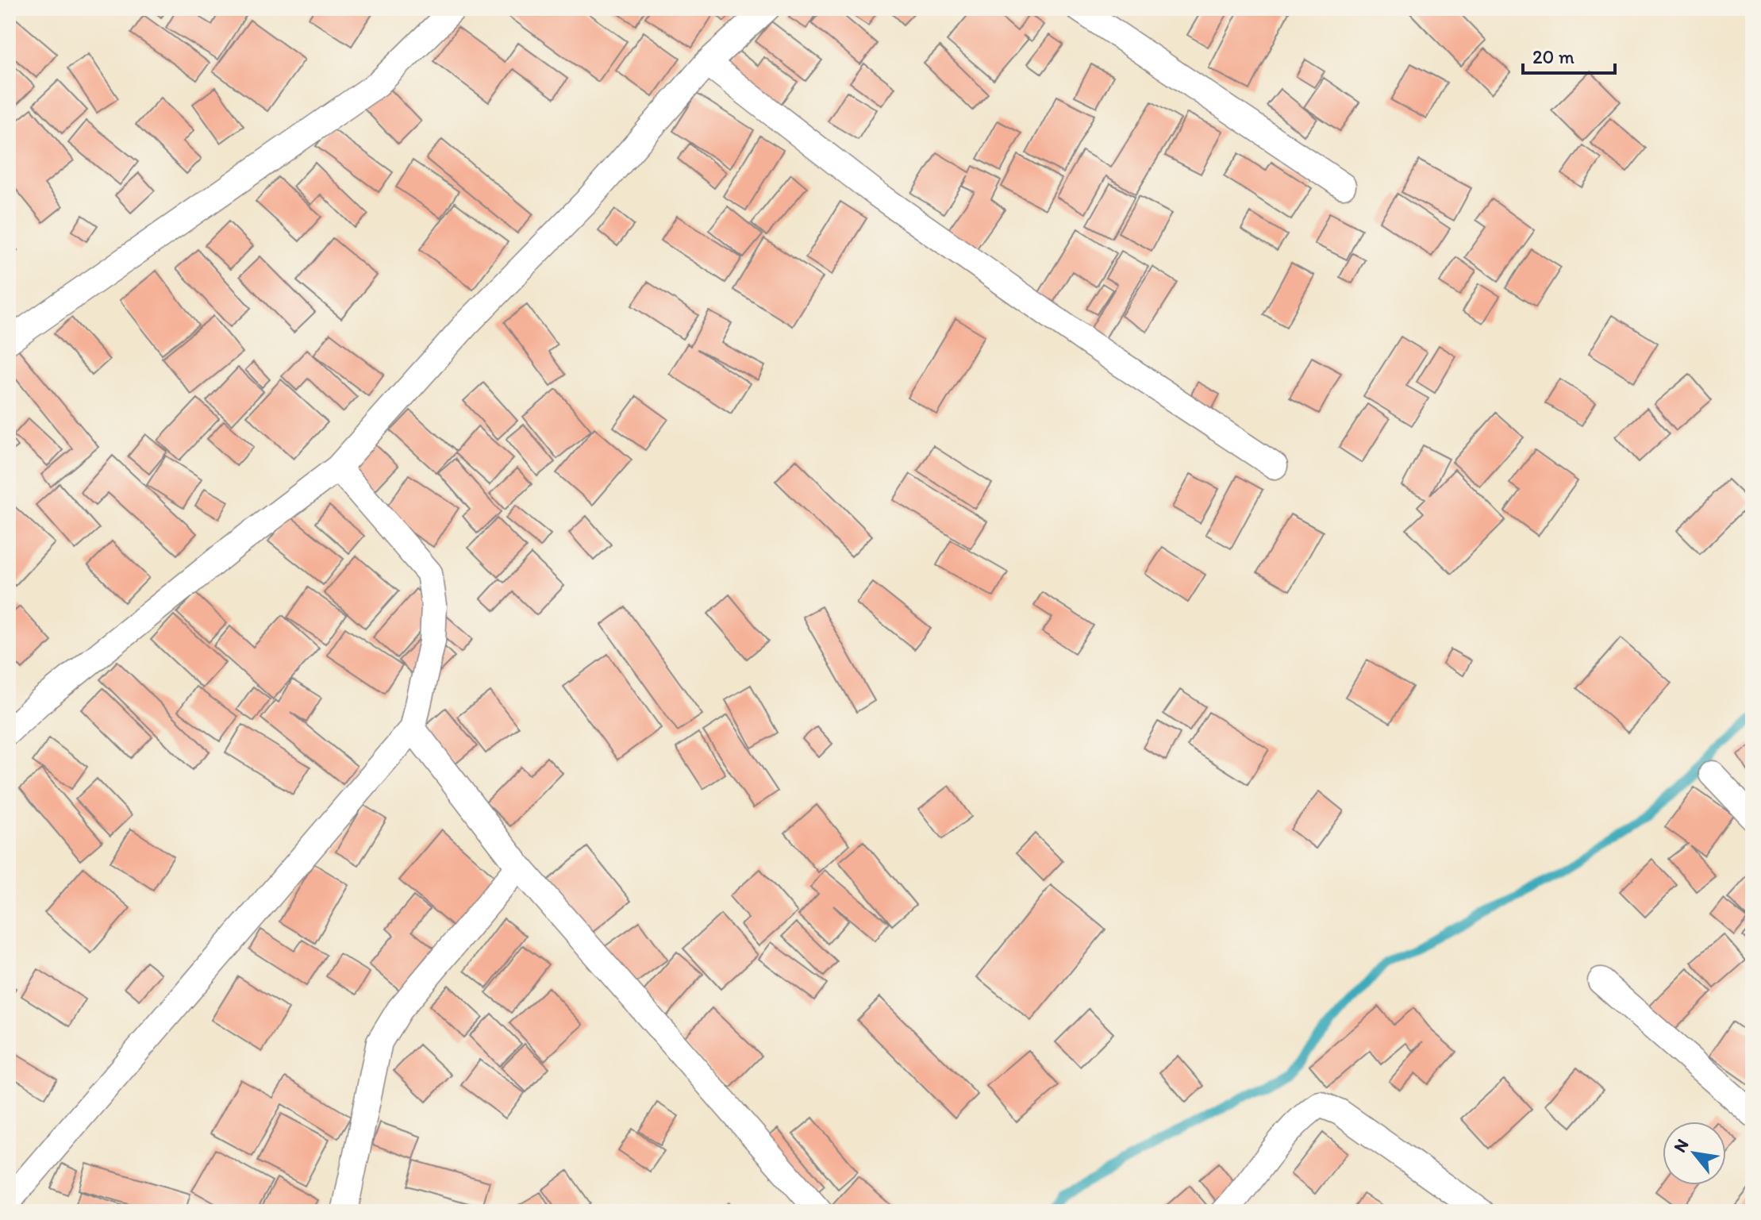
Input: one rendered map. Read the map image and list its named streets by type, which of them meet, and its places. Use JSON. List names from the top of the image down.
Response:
{
  "scale_bar": "20 m",
  "north": "top left"
}
